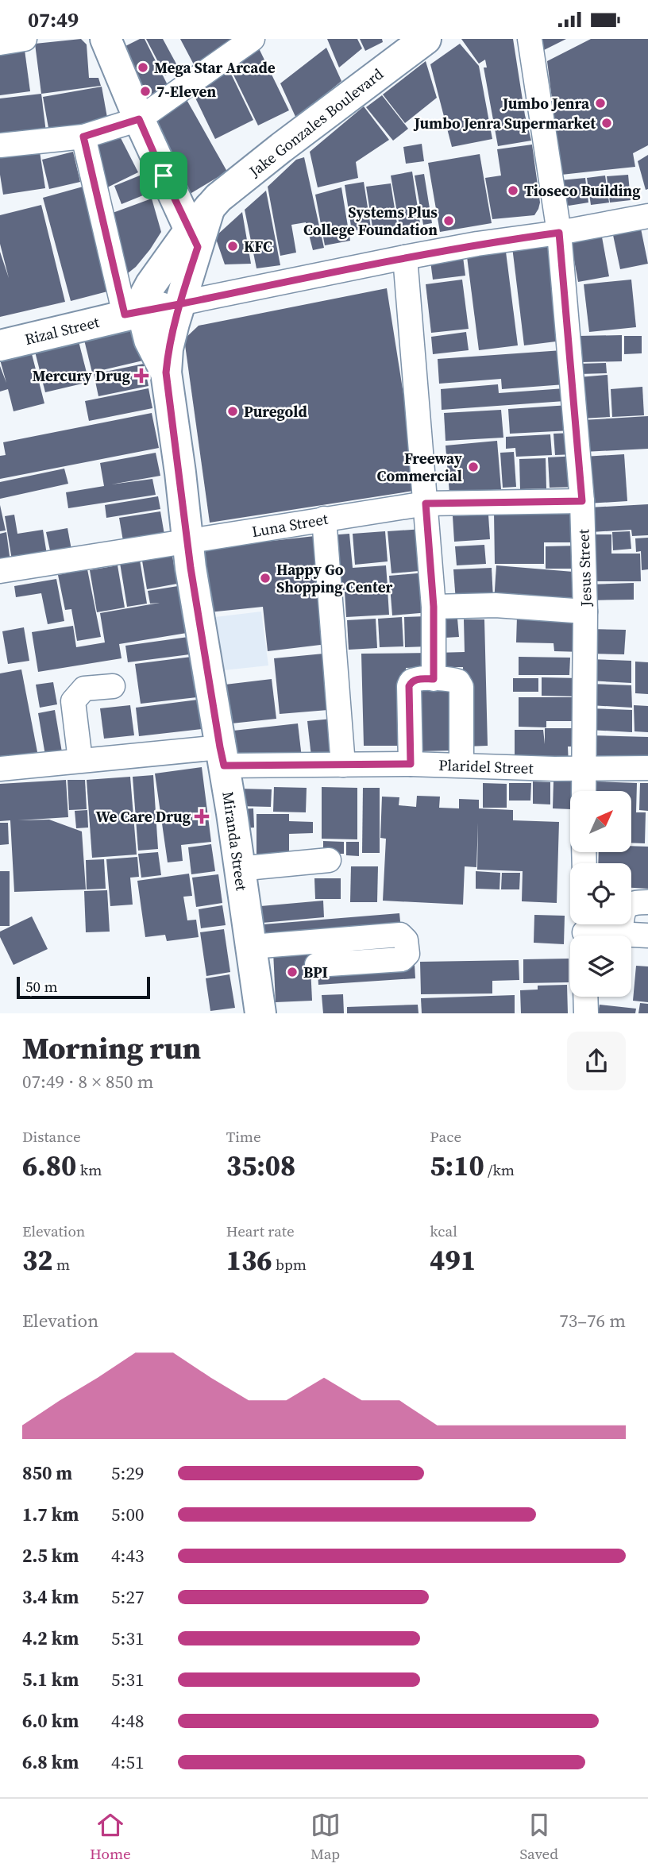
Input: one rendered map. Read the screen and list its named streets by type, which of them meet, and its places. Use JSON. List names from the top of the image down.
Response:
{
  "streets": {
    "main road": ["Jake Gonzales Boulevard", "Rizal Street", "Miranda Street"],
    "street": ["Luna Street", "Jesus Street", "Plaridel Street"]
  },
  "crossings": [
    ["Jake Gonzales Boulevard", "Rizal Street"],
    ["Jake Gonzales Boulevard", "Miranda Street"],
    ["Rizal Street", "Jesus Street"],
    ["Rizal Street", "Miranda Street"],
    ["Luna Street", "Jesus Street"],
    ["Luna Street", "Miranda Street"],
    ["Jesus Street", "Plaridel Street"],
    ["Plaridel Street", "Miranda Street"]
  ],
  "places": {
    "other": [
      "Mega Star Arcade",
      "7-Eleven",
      "Jumbo Jenra",
      "Jumbo Jenra Supermarket",
      "Tioseco Building",
      "Systems Plus College Foundation",
      "KFC",
      "Puregold",
      "Freeway Commercial",
      "Happy Go Shopping Center",
      "BPI"
    ],
    "health": ["Mercury Drug", "We Care Drug"]
  },
  "scale_bar": "50 m",
  "north": "top right",
  "page": {
    "status": "07:49",
    "scale": "50 m",
    "heading": ["Morning run", "07:49 · 8 × 850 m"],
    "stats": [
      ["Distance", "6.80 km"],
      ["Time", "35:08"],
      ["Pace", "5:10 /km"],
      ["Elevation", "32 m"],
      ["Heart rate", "136 bpm"],
      ["kcal", "491"]
    ],
    "chart": ["Elevation", "73–76 m"],
    "list": [
      {
        "name": "850 m",
        "note": "5:29"
      },
      {
        "name": "1.7 km",
        "note": "5:00"
      },
      {
        "name": "2.5 km",
        "note": "4:43"
      },
      {
        "name": "3.4 km",
        "note": "5:27"
      },
      {
        "name": "4.2 km",
        "note": "5:31"
      },
      {
        "name": "5.1 km",
        "note": "5:31"
      },
      {
        "name": "6.0 km",
        "note": "4:48"
      },
      {
        "name": "6.8 km",
        "note": "4:51"
      }
    ],
    "tabs": ["Home", "Map", "Saved"]
  }
}
